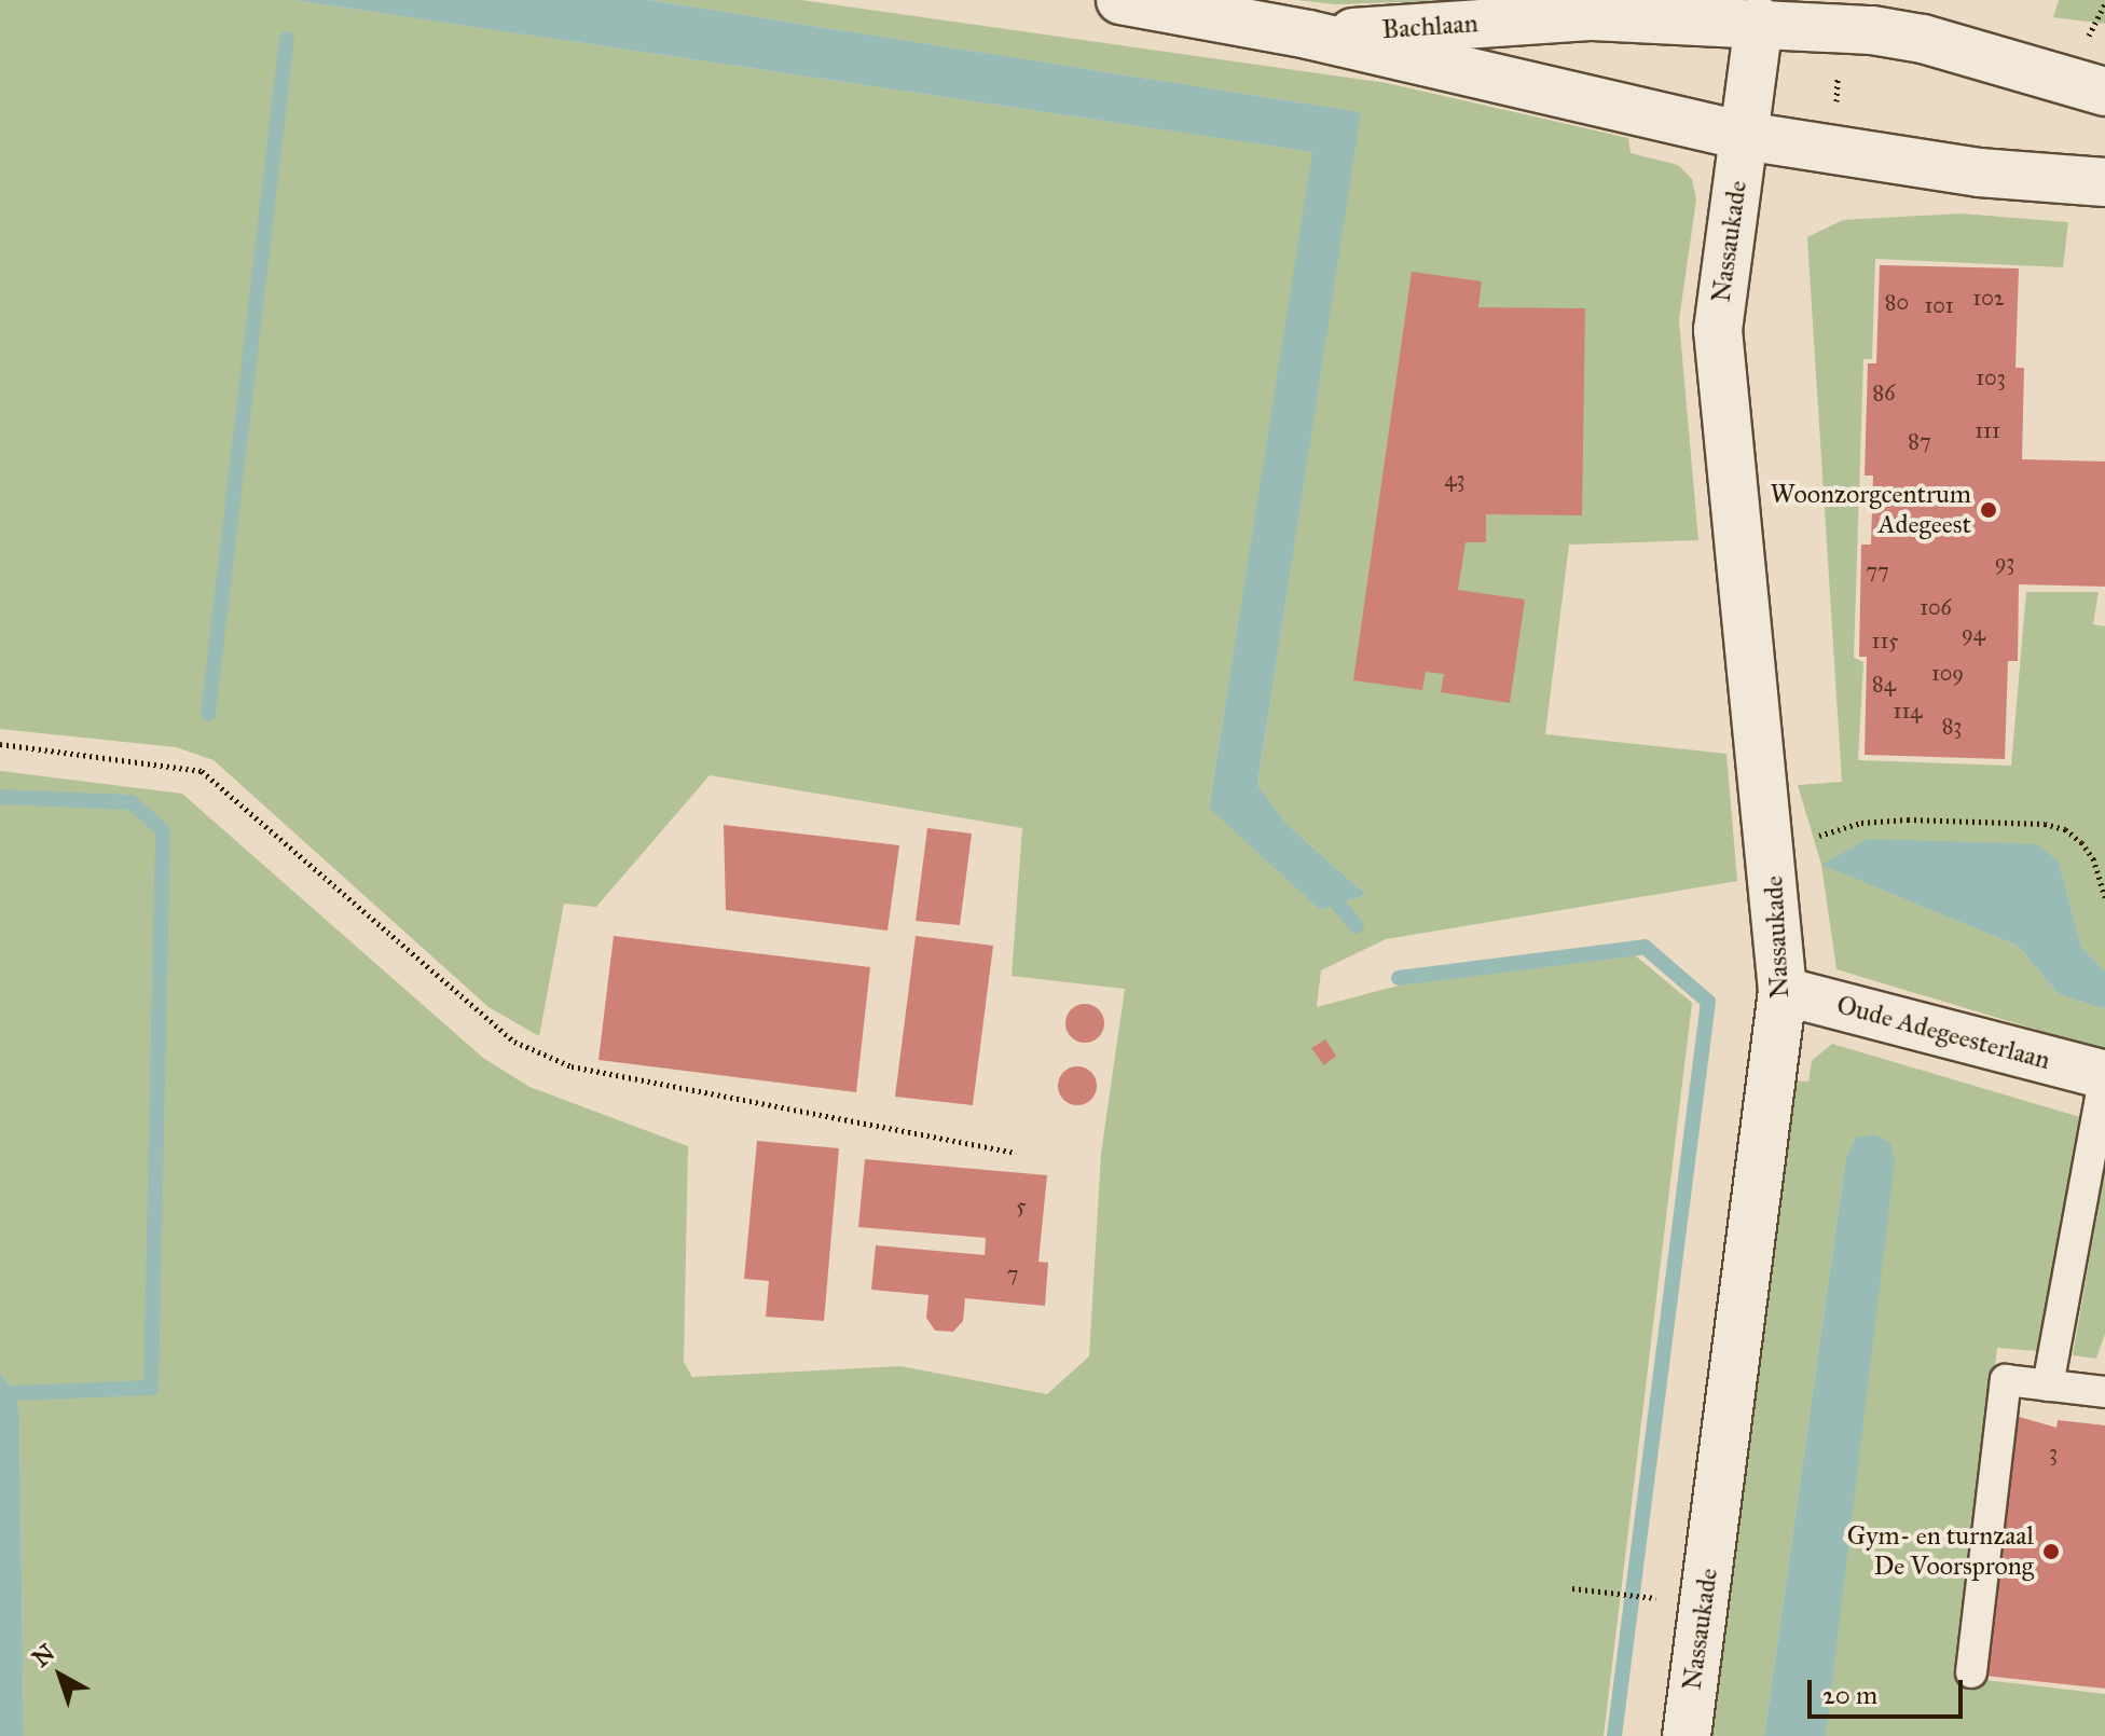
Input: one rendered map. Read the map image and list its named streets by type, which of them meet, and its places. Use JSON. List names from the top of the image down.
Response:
{
  "streets": {
    "street": ["Bachlaan", "Nassaukade", "Oude Adegeesterlaan"]
  },
  "crossings": [
    ["Bachlaan", "Nassaukade"],
    ["Nassaukade", "Oude Adegeesterlaan"]
  ],
  "places": ["Woonzorgcentrum Adegeest", "Gym- en turnzaal De Voorsprong"],
  "house_numbers": [
    "102",
    "80",
    "101",
    "103",
    "86",
    "111",
    "87",
    "43",
    "93",
    "77",
    "106",
    "94",
    "115",
    "109",
    "84",
    "114",
    "83",
    "5",
    "7",
    "3"
  ],
  "scale_bar": "20 m",
  "north": "top left"
}
